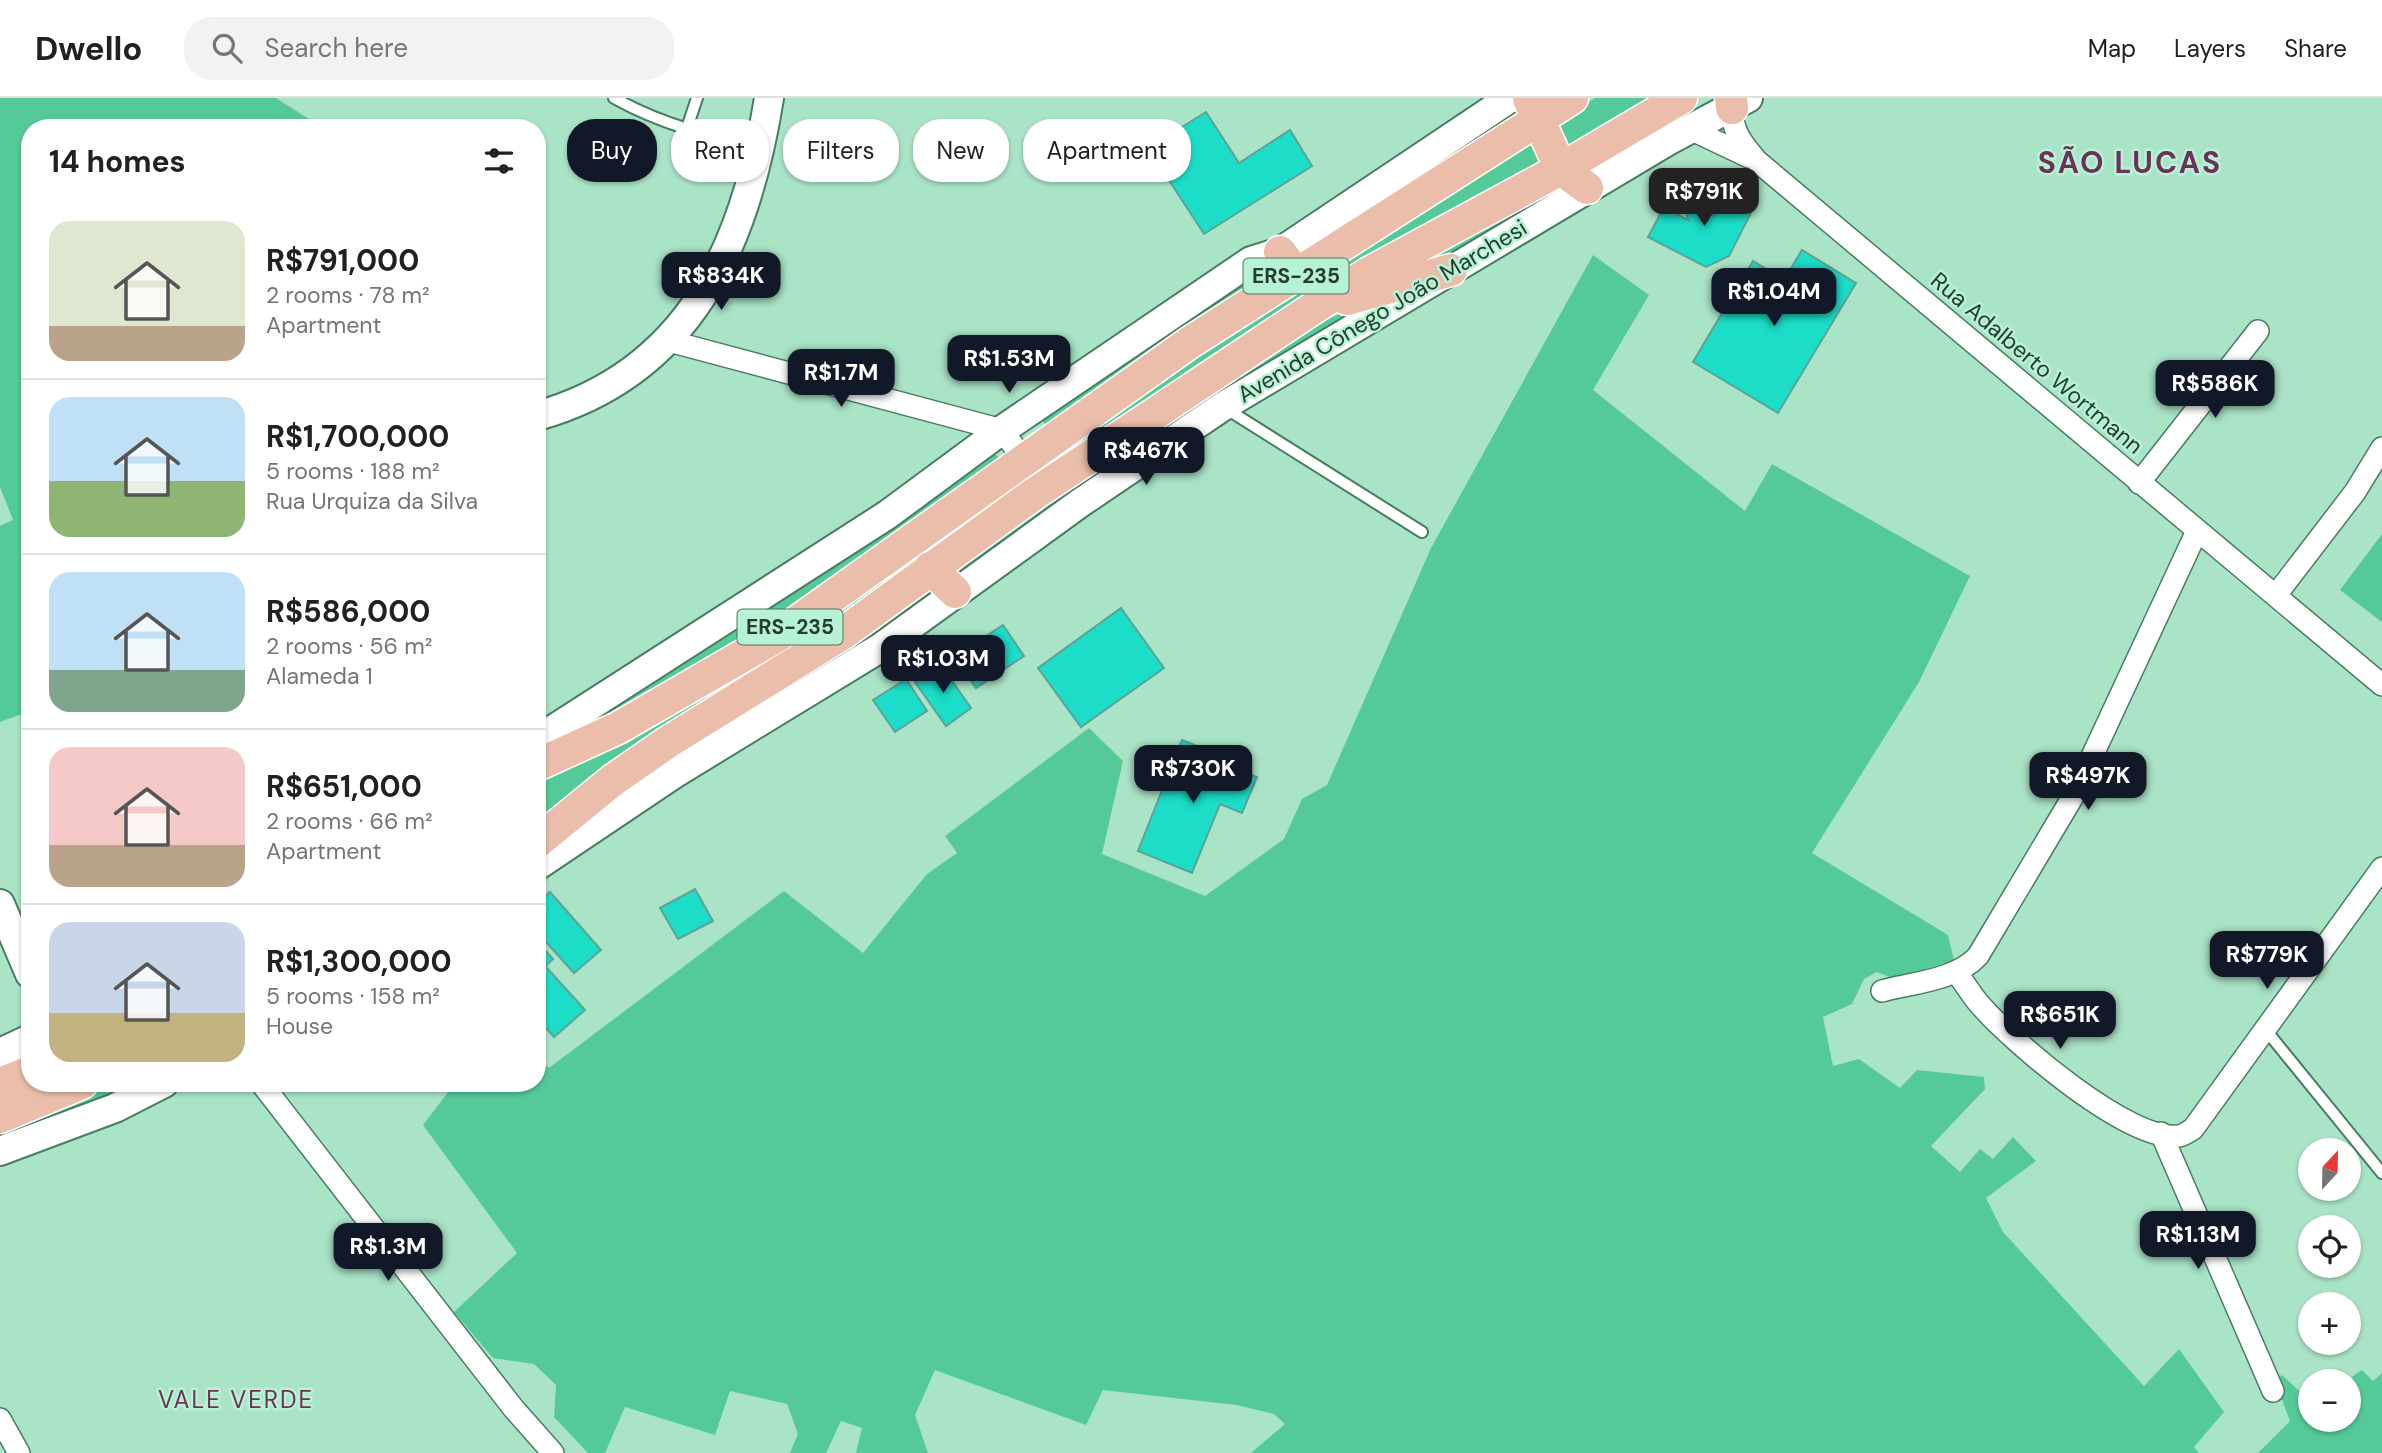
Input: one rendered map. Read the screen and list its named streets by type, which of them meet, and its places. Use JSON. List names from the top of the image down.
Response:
{
  "streets": {
    "main road": ["ERS-235", "Avenida Cônego João Marchesi"],
    "street": ["Rua Adalberto Wortmann"]
  },
  "crossings": [
    ["Avenida Cônego João Marchesi", "Rua Adalberto Wortmann"]
  ],
  "districts": ["SÃO LUCAS", "VALE VERDE"],
  "north": "top",
  "page": {
    "header": "Dwello",
    "search": "Search here",
    "nav": ["Map", "Layers", "Share"],
    "chip": [
      "Buy",
      "Rent",
      "Filters",
      "New",
      "Apartment"
    ],
    "heading": "14 homes",
    "price": [
      "R$791K",
      "R$834K",
      "R$1.04M",
      "R$1.53M",
      "R$1.7M",
      "R$586K",
      "R$467K",
      "R$1.03M",
      "R$730K",
      "R$497K",
      "R$779K",
      "R$651K",
      "R$1.13M",
      "R$1.3M"
    ],
    "list": [
      {
        "name": "R$791,000",
        "note": "2 rooms · 78 m² · Apartment"
      },
      {
        "name": "R$1,700,000",
        "note": "5 rooms · 188 m² · Rua Urquiza da Silva"
      },
      {
        "name": "R$586,000",
        "note": "2 rooms · 56 m² · Alameda 1"
      },
      {
        "name": "R$651,000",
        "note": "2 rooms · 66 m² · Apartment"
      },
      {
        "name": "R$1,300,000",
        "note": "5 rooms · 158 m² · House"
      }
    ],
    "map_buttons": ["+", "−"]
  }
}
